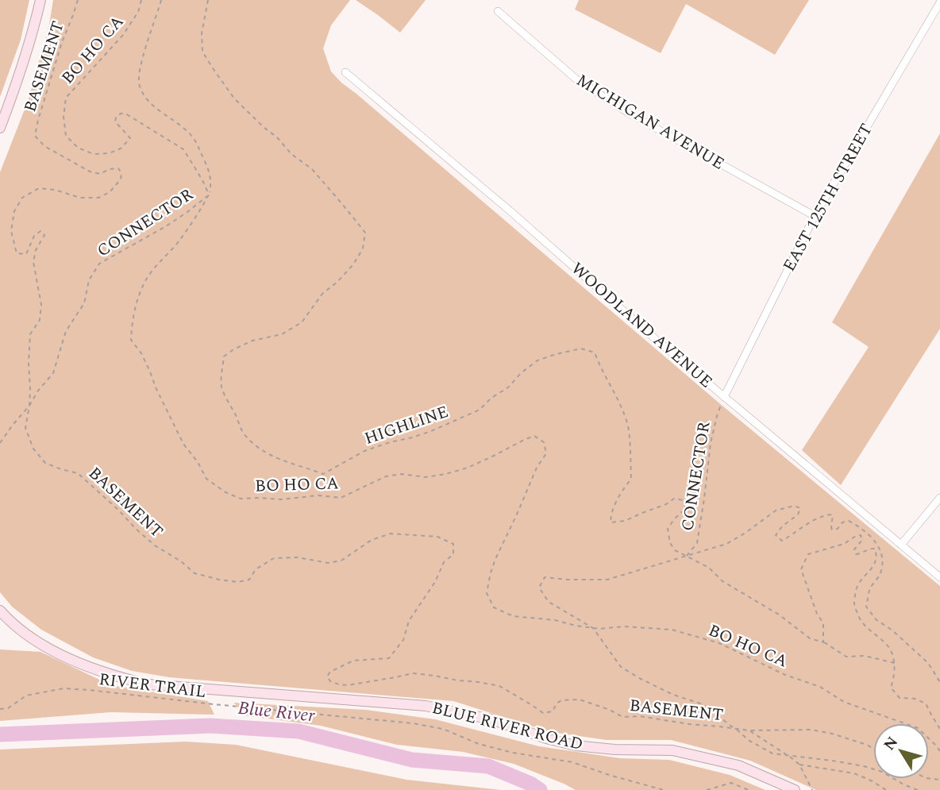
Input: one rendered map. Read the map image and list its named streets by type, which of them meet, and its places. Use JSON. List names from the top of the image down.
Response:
{
  "streets": {
    "street": [
      "MICHIGAN AVENUE",
      "EAST 125TH STREET",
      "WOODLAND AVENUE",
      "BLUE RIVER ROAD"
    ],
    "path": [
      "BO HO CA",
      "BASEMENT",
      "CONNECTOR",
      "HIGHLINE",
      "RIVER TRAIL"
    ]
  },
  "crossings": [
    ["BO HO CA", "CONNECTOR"],
    ["BASEMENT", "CONNECTOR"],
    ["MICHIGAN AVENUE", "EAST 125TH STREET"],
    ["EAST 125TH STREET", "CONNECTOR"],
    ["EAST 125TH STREET", "WOODLAND AVENUE"],
    ["CONNECTOR", "WOODLAND AVENUE"],
    ["CONNECTOR", "HIGHLINE"]
  ],
  "water": ["Blue River"],
  "north": "top left"
}
